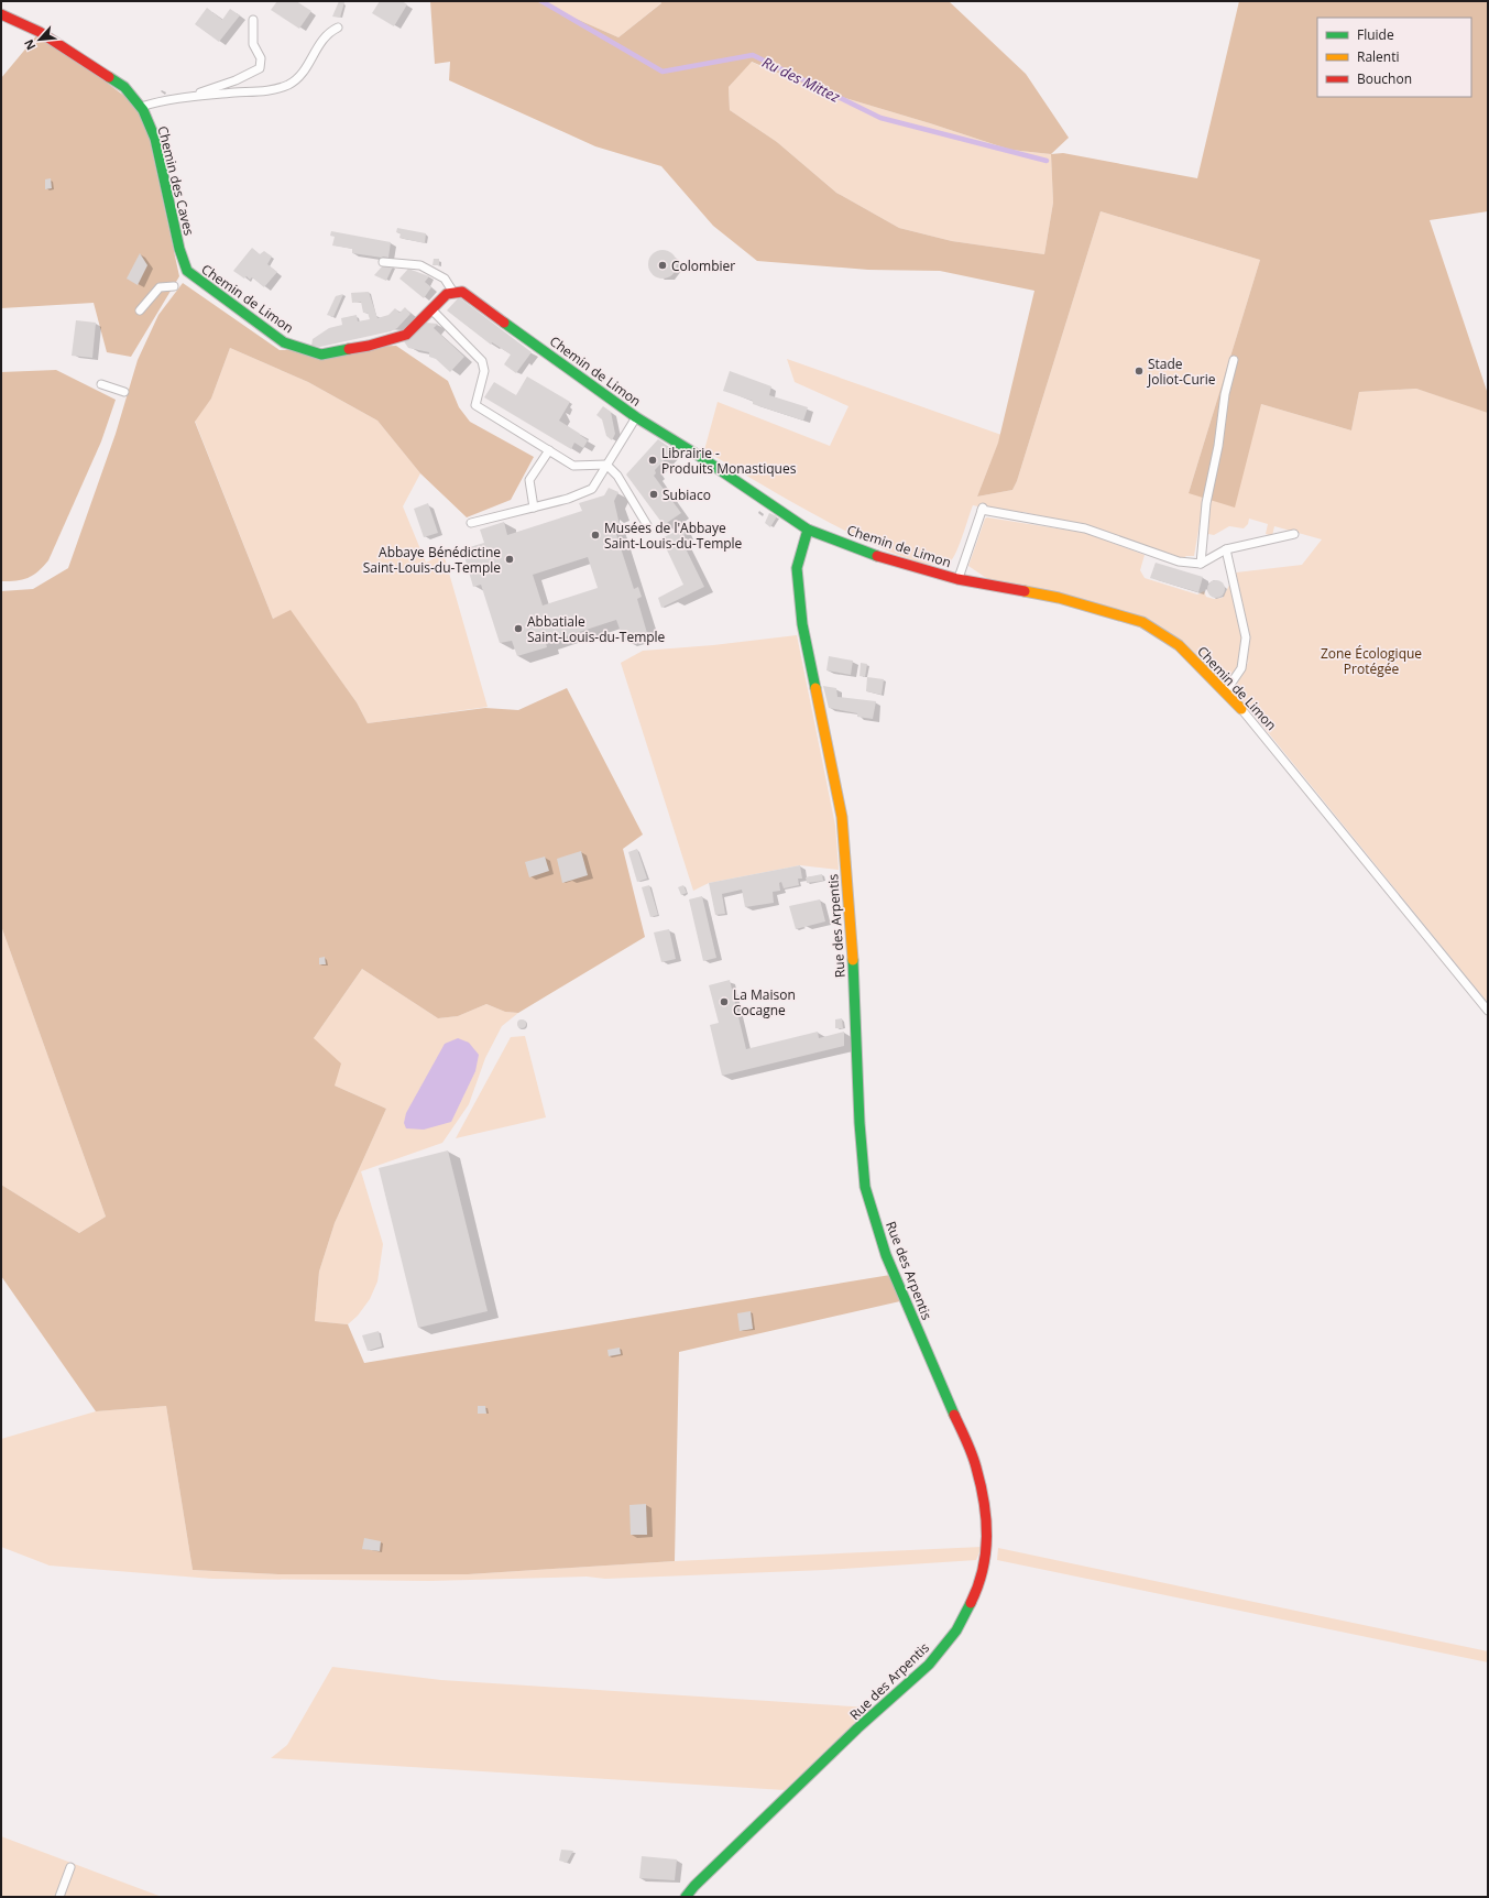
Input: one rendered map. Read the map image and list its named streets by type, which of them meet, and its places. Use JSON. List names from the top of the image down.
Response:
{
  "streets": {
    "street": ["Chemin des Caves", "Chemin de Limon", "Rue des Arpentis"]
  },
  "crossings": [
    ["Chemin des Caves", "Chemin de Limon"],
    ["Chemin de Limon", "Rue des Arpentis"]
  ],
  "water": ["Ru des Mittez"],
  "parks": ["Zone Écologique Protégée"],
  "places": [
    "Colombier",
    "Stade Joliot-Curie",
    "Librairie - Produits Monastiques",
    "Subiaco",
    "Musées de l'Abbaye Saint-Louis-du-Temple",
    "Abbaye Bénédictine Saint-Louis-du-Temple",
    "Abbatiale Saint-Louis-du-Temple",
    "La Maison Cocagne"
  ],
  "legend": ["Fluide", "Ralenti", "Bouchon"],
  "north": "bottom left"
}
